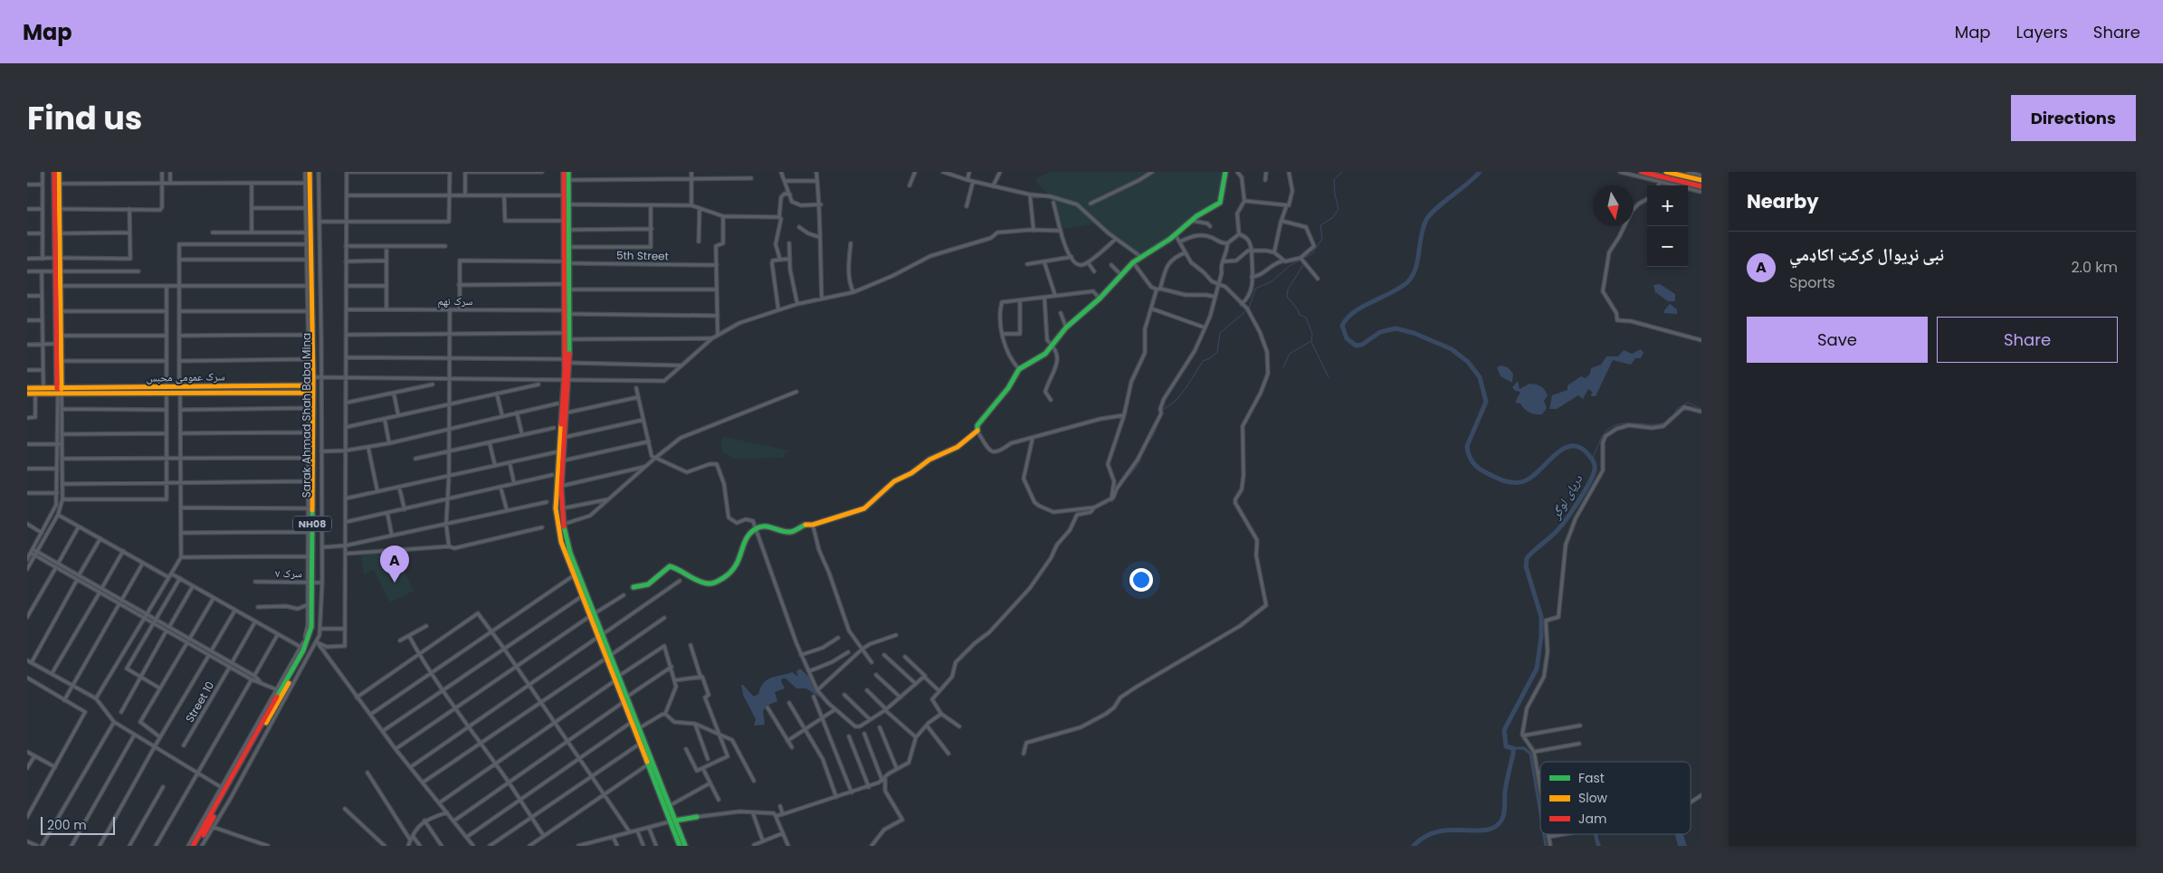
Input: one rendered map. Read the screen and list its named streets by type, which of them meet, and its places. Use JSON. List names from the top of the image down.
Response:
{
  "streets": {
    "main road": ["سرک عمومی محبس", "Sarak Ahmad Shah Baba Mina", "NH08"],
    "street": [
      "5th Street",
      "سرک نهم",
      "سرک ۷",
      "Street 10"
    ]
  },
  "crossings": [
    ["سرک عمومی محبس", "NH08"],
    ["Sarak Ahmad Shah Baba Mina", "NH08"],
    ["Sarak Ahmad Shah Baba Mina", "سرک ۷"],
    ["NH08", "سرک ۷"]
  ],
  "water": ["دریای لوگر"],
  "legend": ["Fast", "Slow", "Jam"],
  "scale_bar": "200 m",
  "north": "bottom",
  "page": {
    "header": "Map",
    "nav": ["Map", "Layers", "Share"],
    "title": "Find us",
    "buttons": [
      "Directions",
      ["Save", "Share"]
    ],
    "heading": "Nearby",
    "map_buttons": ["+", "−"],
    "list": [
      {
        "mark": "A",
        "name": "نبی نړیوال کرکټ اکاډمي",
        "note": "Sports",
        "value": "2.0 km"
      }
    ],
    "pins": "A",
    "scale": "200 m"
  }
}
